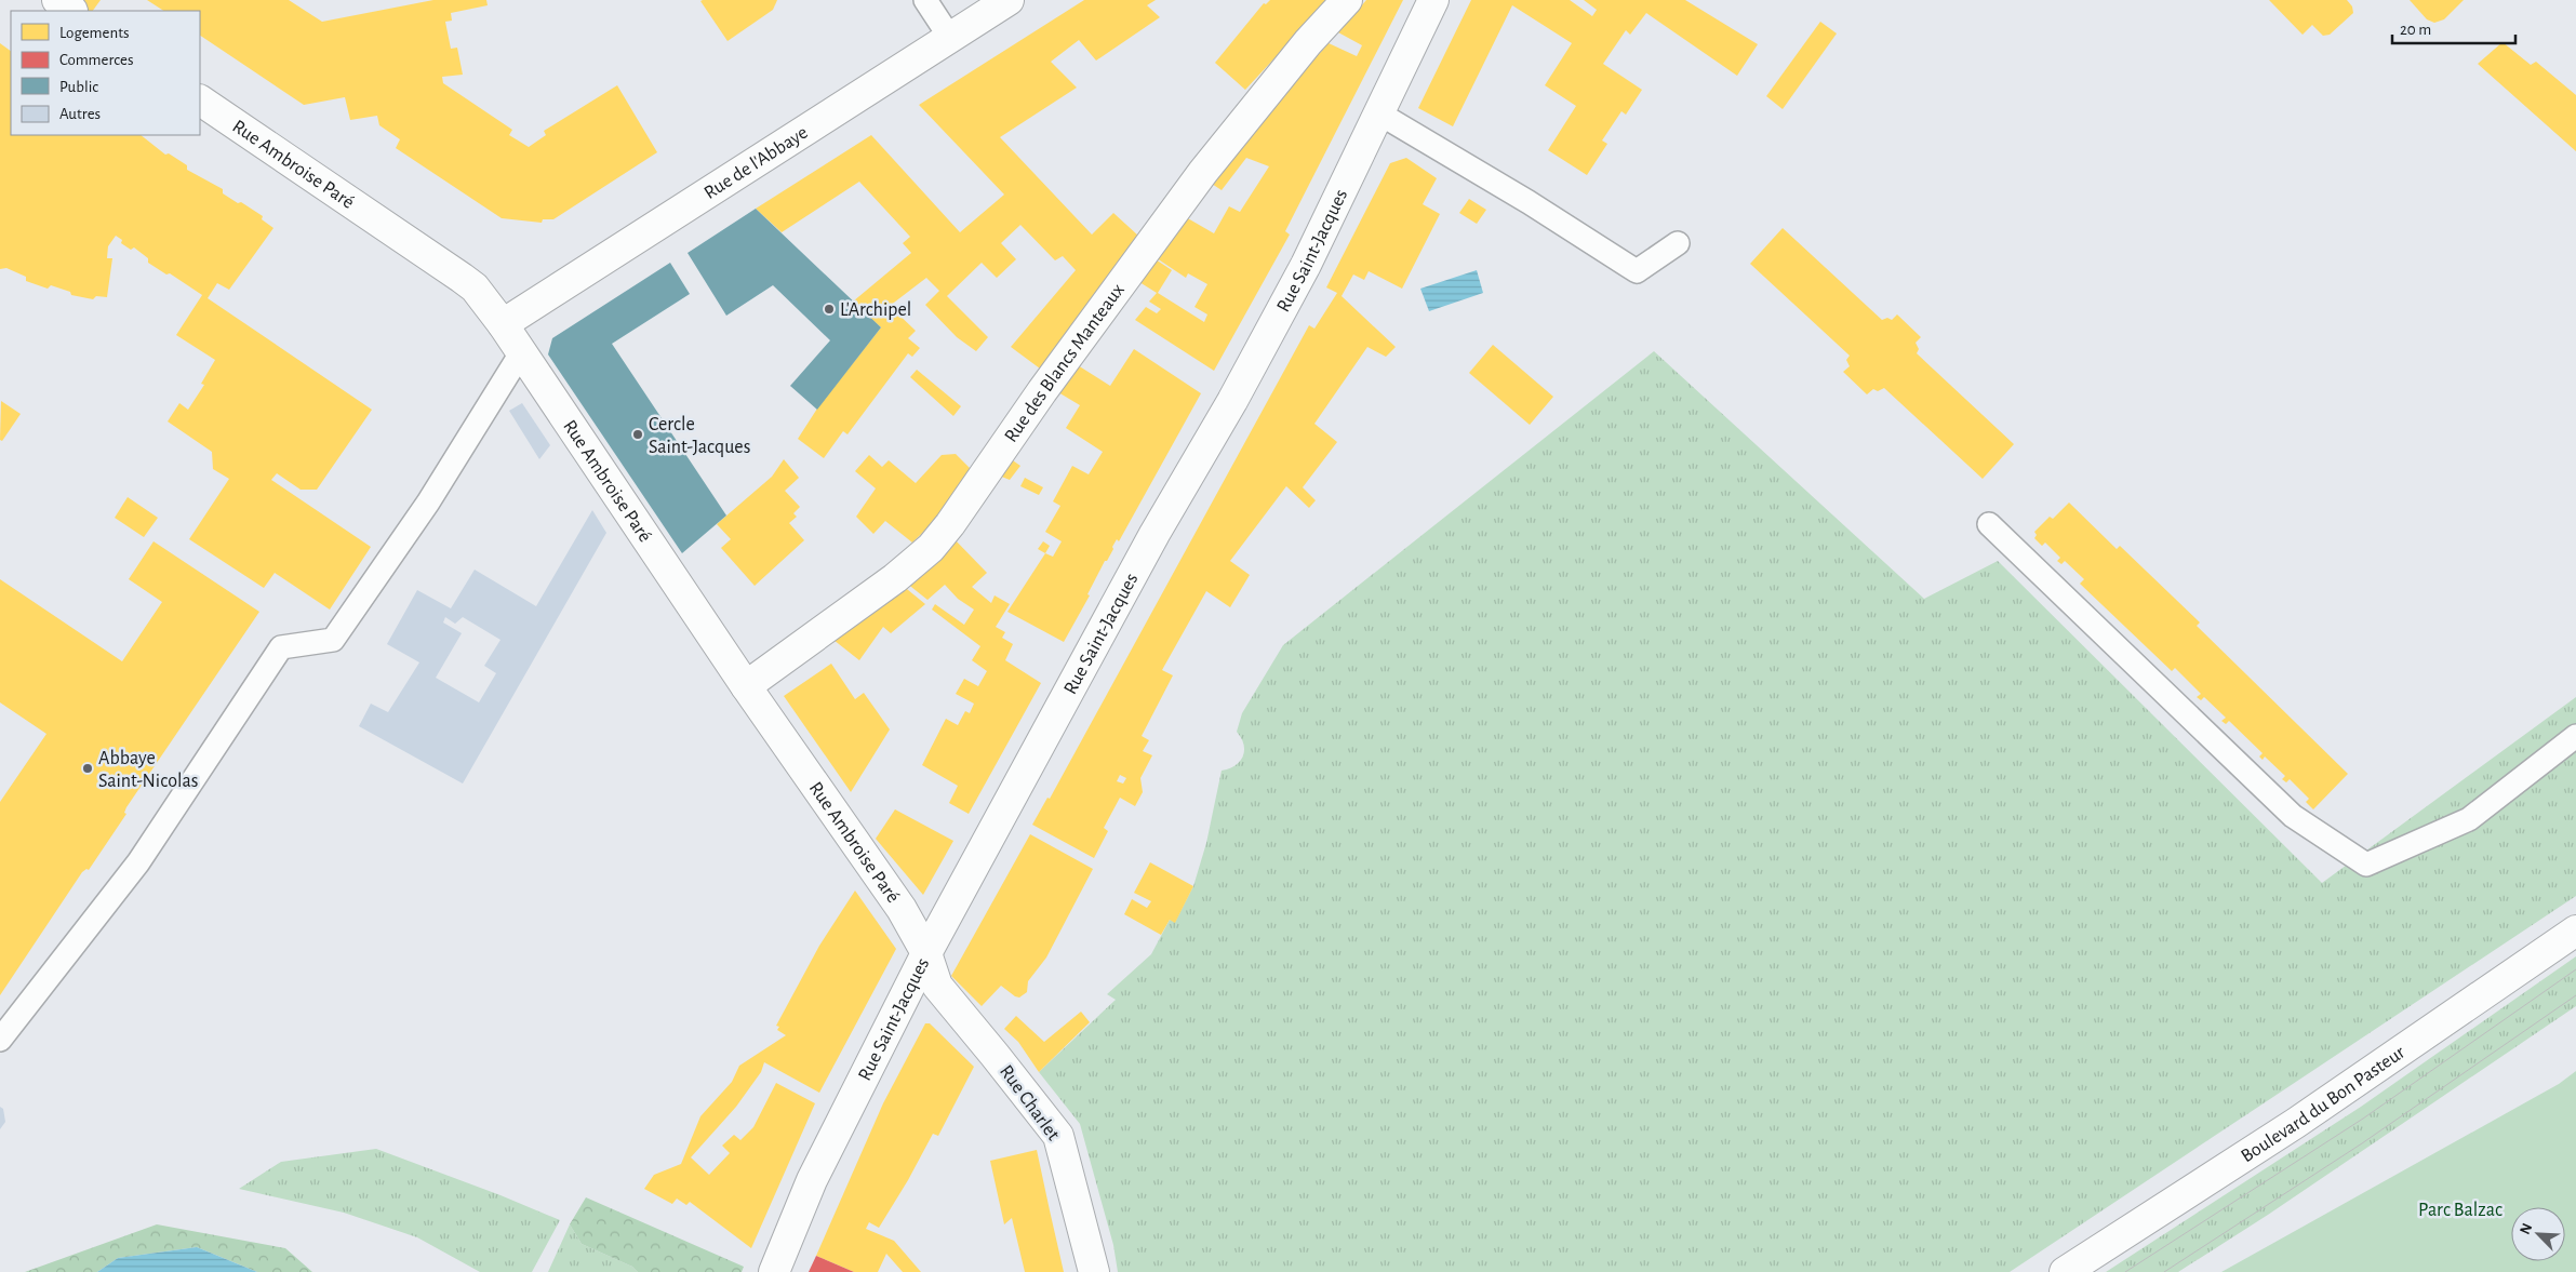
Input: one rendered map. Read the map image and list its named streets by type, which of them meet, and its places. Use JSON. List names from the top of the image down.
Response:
{
  "streets": {
    "street": [
      "Rue de l'Abbaye",
      "Rue Ambroise Paré",
      "Rue Saint-Jacques",
      "Rue des Blancs Manteaux",
      "Rue Charlet",
      "Boulevard du Bon Pasteur"
    ]
  },
  "crossings": [
    ["Rue de l'Abbaye", "Rue Ambroise Paré"],
    ["Rue Ambroise Paré", "Rue Saint-Jacques"],
    ["Rue Ambroise Paré", "Rue des Blancs Manteaux"],
    ["Rue Ambroise Paré", "Rue Charlet"],
    ["Rue Saint-Jacques", "Rue Charlet"]
  ],
  "parks": ["Parc Balzac"],
  "places": ["L'Archipel", "Cercle Saint-Jacques", "Abbaye Saint-Nicolas"],
  "legend": [
    "Logements",
    "Commerces",
    "Public",
    "Autres"
  ],
  "scale_bar": "20 m",
  "north": "top left"
}
